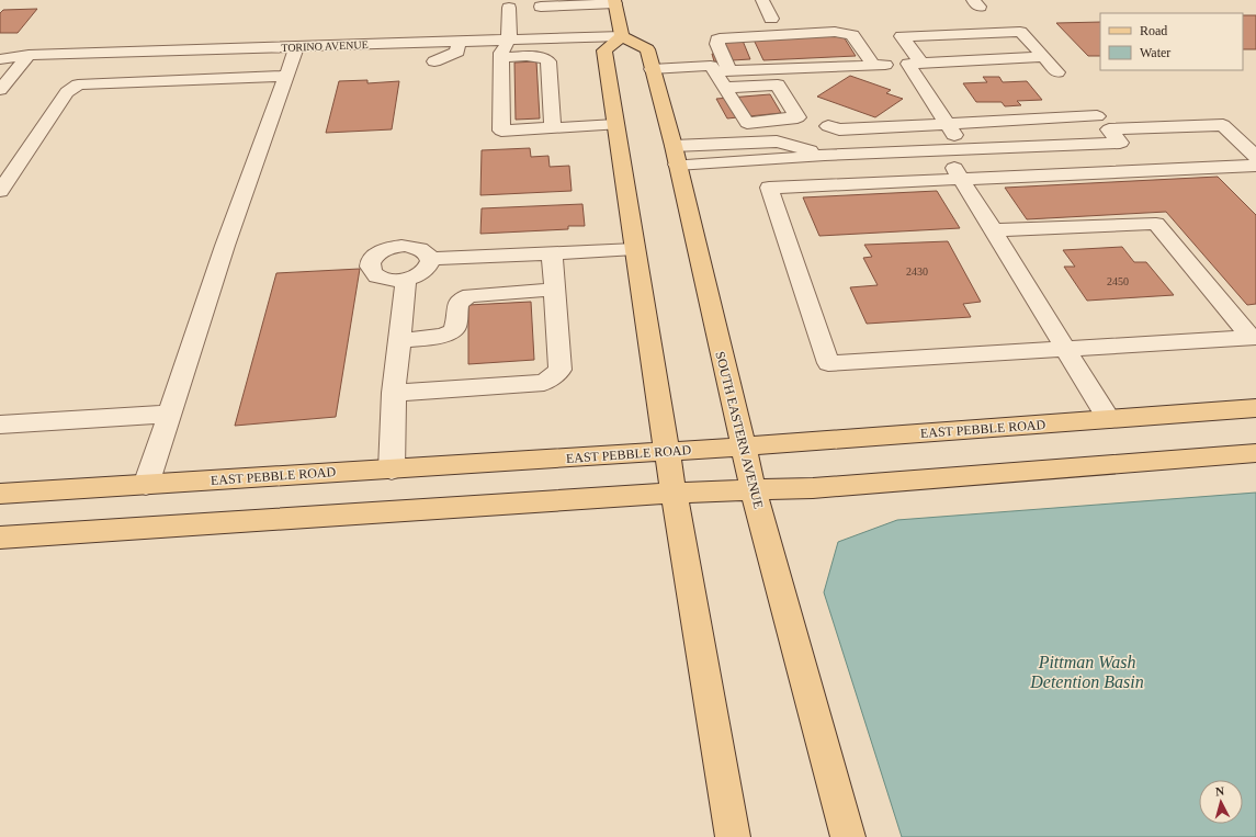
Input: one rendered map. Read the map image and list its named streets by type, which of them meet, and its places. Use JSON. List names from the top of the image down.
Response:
{
  "streets": {
    "main road": ["EAST PEBBLE ROAD", "SOUTH EASTERN AVENUE"],
    "street": ["TORINO AVENUE"]
  },
  "crossings": [
    ["TORINO AVENUE", "SOUTH EASTERN AVENUE"],
    ["EAST PEBBLE ROAD", "SOUTH EASTERN AVENUE"]
  ],
  "water": ["Pittman Wash Detention Basin"],
  "house_numbers": ["2430", "2450"],
  "legend": ["Road", "Water"],
  "north": "top"
}
